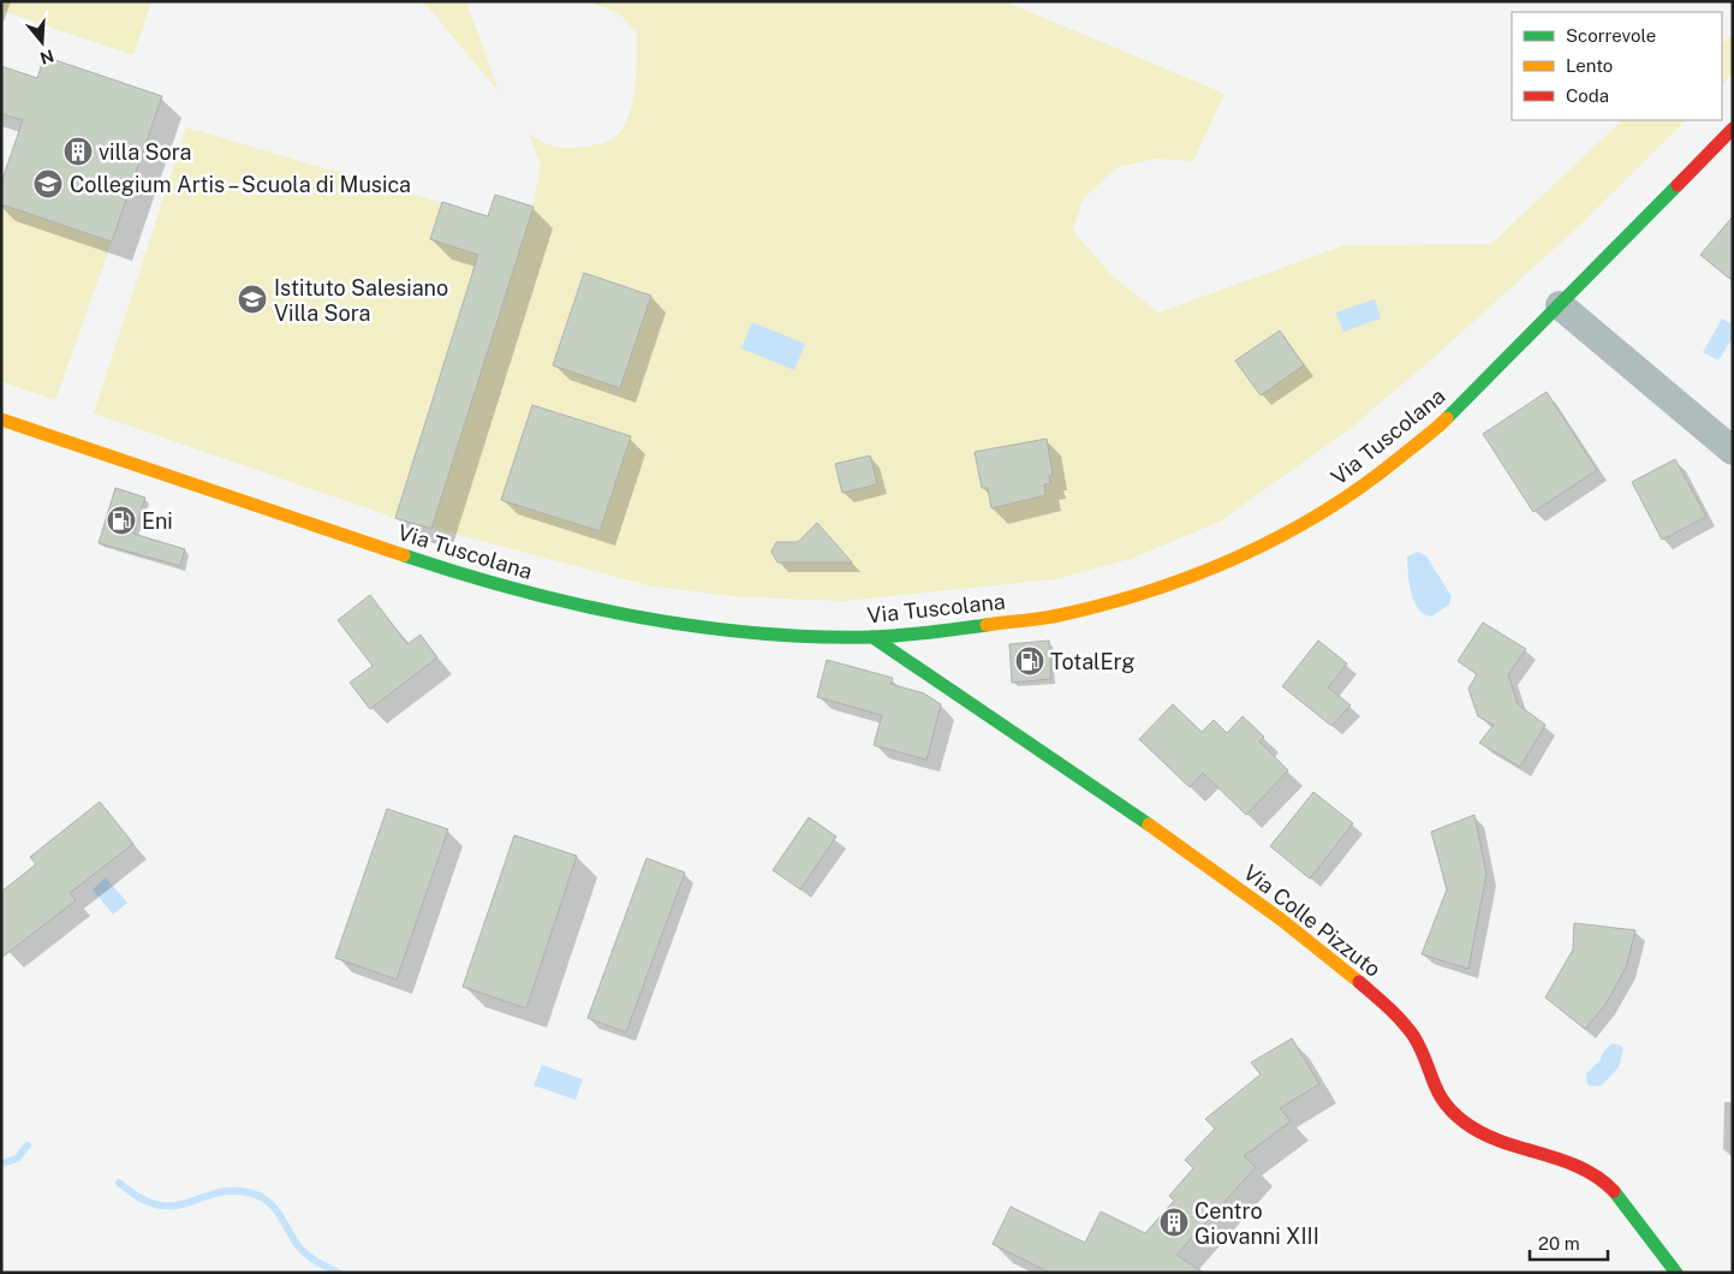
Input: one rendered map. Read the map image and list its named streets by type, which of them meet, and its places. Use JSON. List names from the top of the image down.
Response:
{
  "streets": {
    "main road": ["Via Tuscolana", "Via Colle Pizzuto"]
  },
  "crossings": [
    ["Via Tuscolana", "Via Colle Pizzuto"]
  ],
  "places": {
    "building": ["villa Sora", "Centro Giovanni XIII"],
    "school or university": ["Collegium Artis – Scuola di Musica", "Istituto Salesiano Villa Sora"],
    "fuel station": ["Eni", "TotalErg"]
  },
  "legend": ["Scorrevole", "Lento", "Coda"],
  "scale_bar": "20 m",
  "north": "bottom"
}
